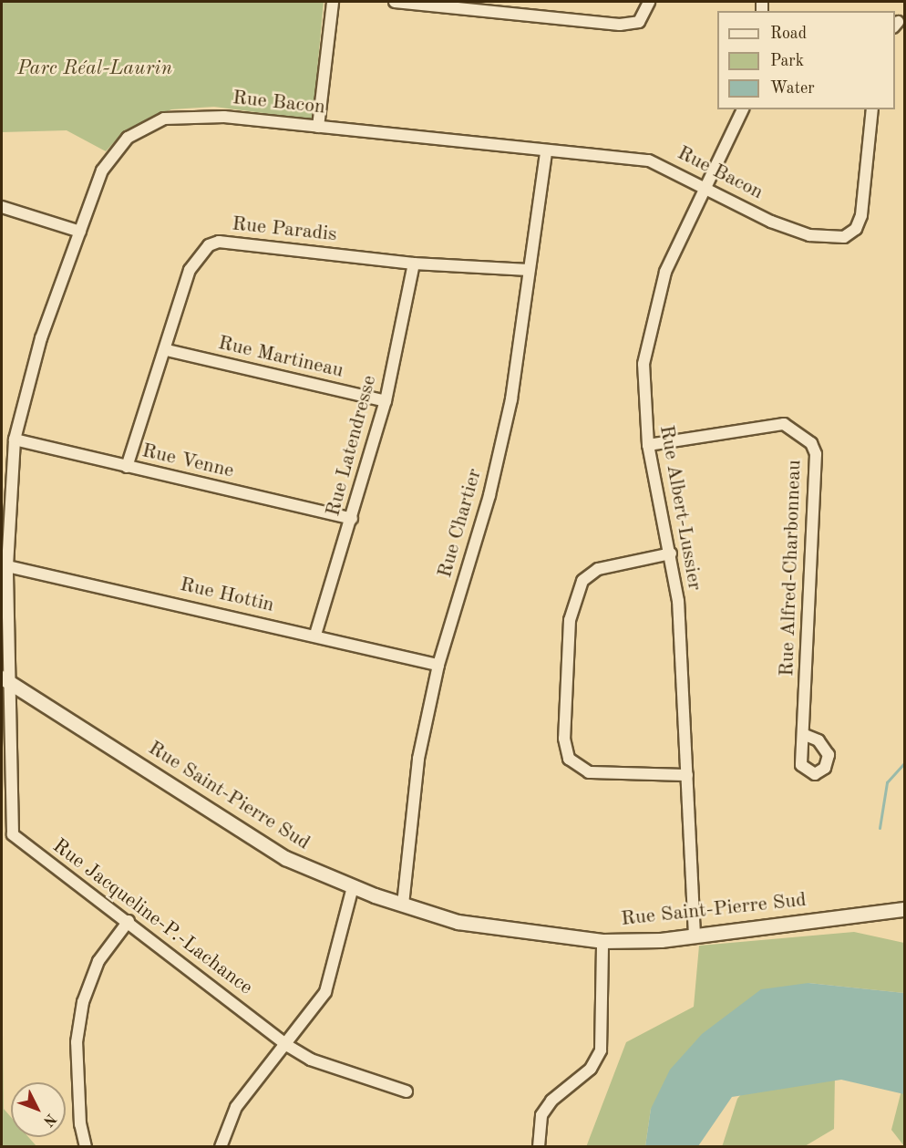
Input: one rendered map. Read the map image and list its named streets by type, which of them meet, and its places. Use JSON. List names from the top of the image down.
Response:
{
  "streets": {
    "street": [
      "Rue Bacon",
      "Rue Paradis",
      "Rue Martineau",
      "Rue Latendresse",
      "Rue Venne",
      "Rue Albert-Lussier",
      "Rue Chartier",
      "Rue Alfred-Charbonneau",
      "Rue Hottin",
      "Rue Saint-Pierre Sud",
      "Rue Jacqueline-P.-Lachance"
    ]
  },
  "crossings": [
    ["Rue Bacon", "Rue Venne"],
    ["Rue Bacon", "Rue Albert-Lussier"],
    ["Rue Bacon", "Rue Chartier"],
    ["Rue Bacon", "Rue Hottin"],
    ["Rue Bacon", "Rue Saint-Pierre Sud"],
    ["Rue Bacon", "Rue Jacqueline-P.-Lachance"],
    ["Rue Paradis", "Rue Martineau"],
    ["Rue Paradis", "Rue Latendresse"],
    ["Rue Paradis", "Rue Venne"],
    ["Rue Paradis", "Rue Chartier"],
    ["Rue Martineau", "Rue Latendresse"],
    ["Rue Latendresse", "Rue Venne"],
    ["Rue Latendresse", "Rue Hottin"],
    ["Rue Albert-Lussier", "Rue Alfred-Charbonneau"],
    ["Rue Albert-Lussier", "Rue Saint-Pierre Sud"],
    ["Rue Chartier", "Rue Hottin"],
    ["Rue Chartier", "Rue Saint-Pierre Sud"],
    ["Rue Saint-Pierre Sud", "Rue Jacqueline-P.-Lachance"]
  ],
  "parks": ["Parc Réal-Laurin"],
  "legend": ["Road", "Park", "Water"],
  "north": "bottom right"
}
